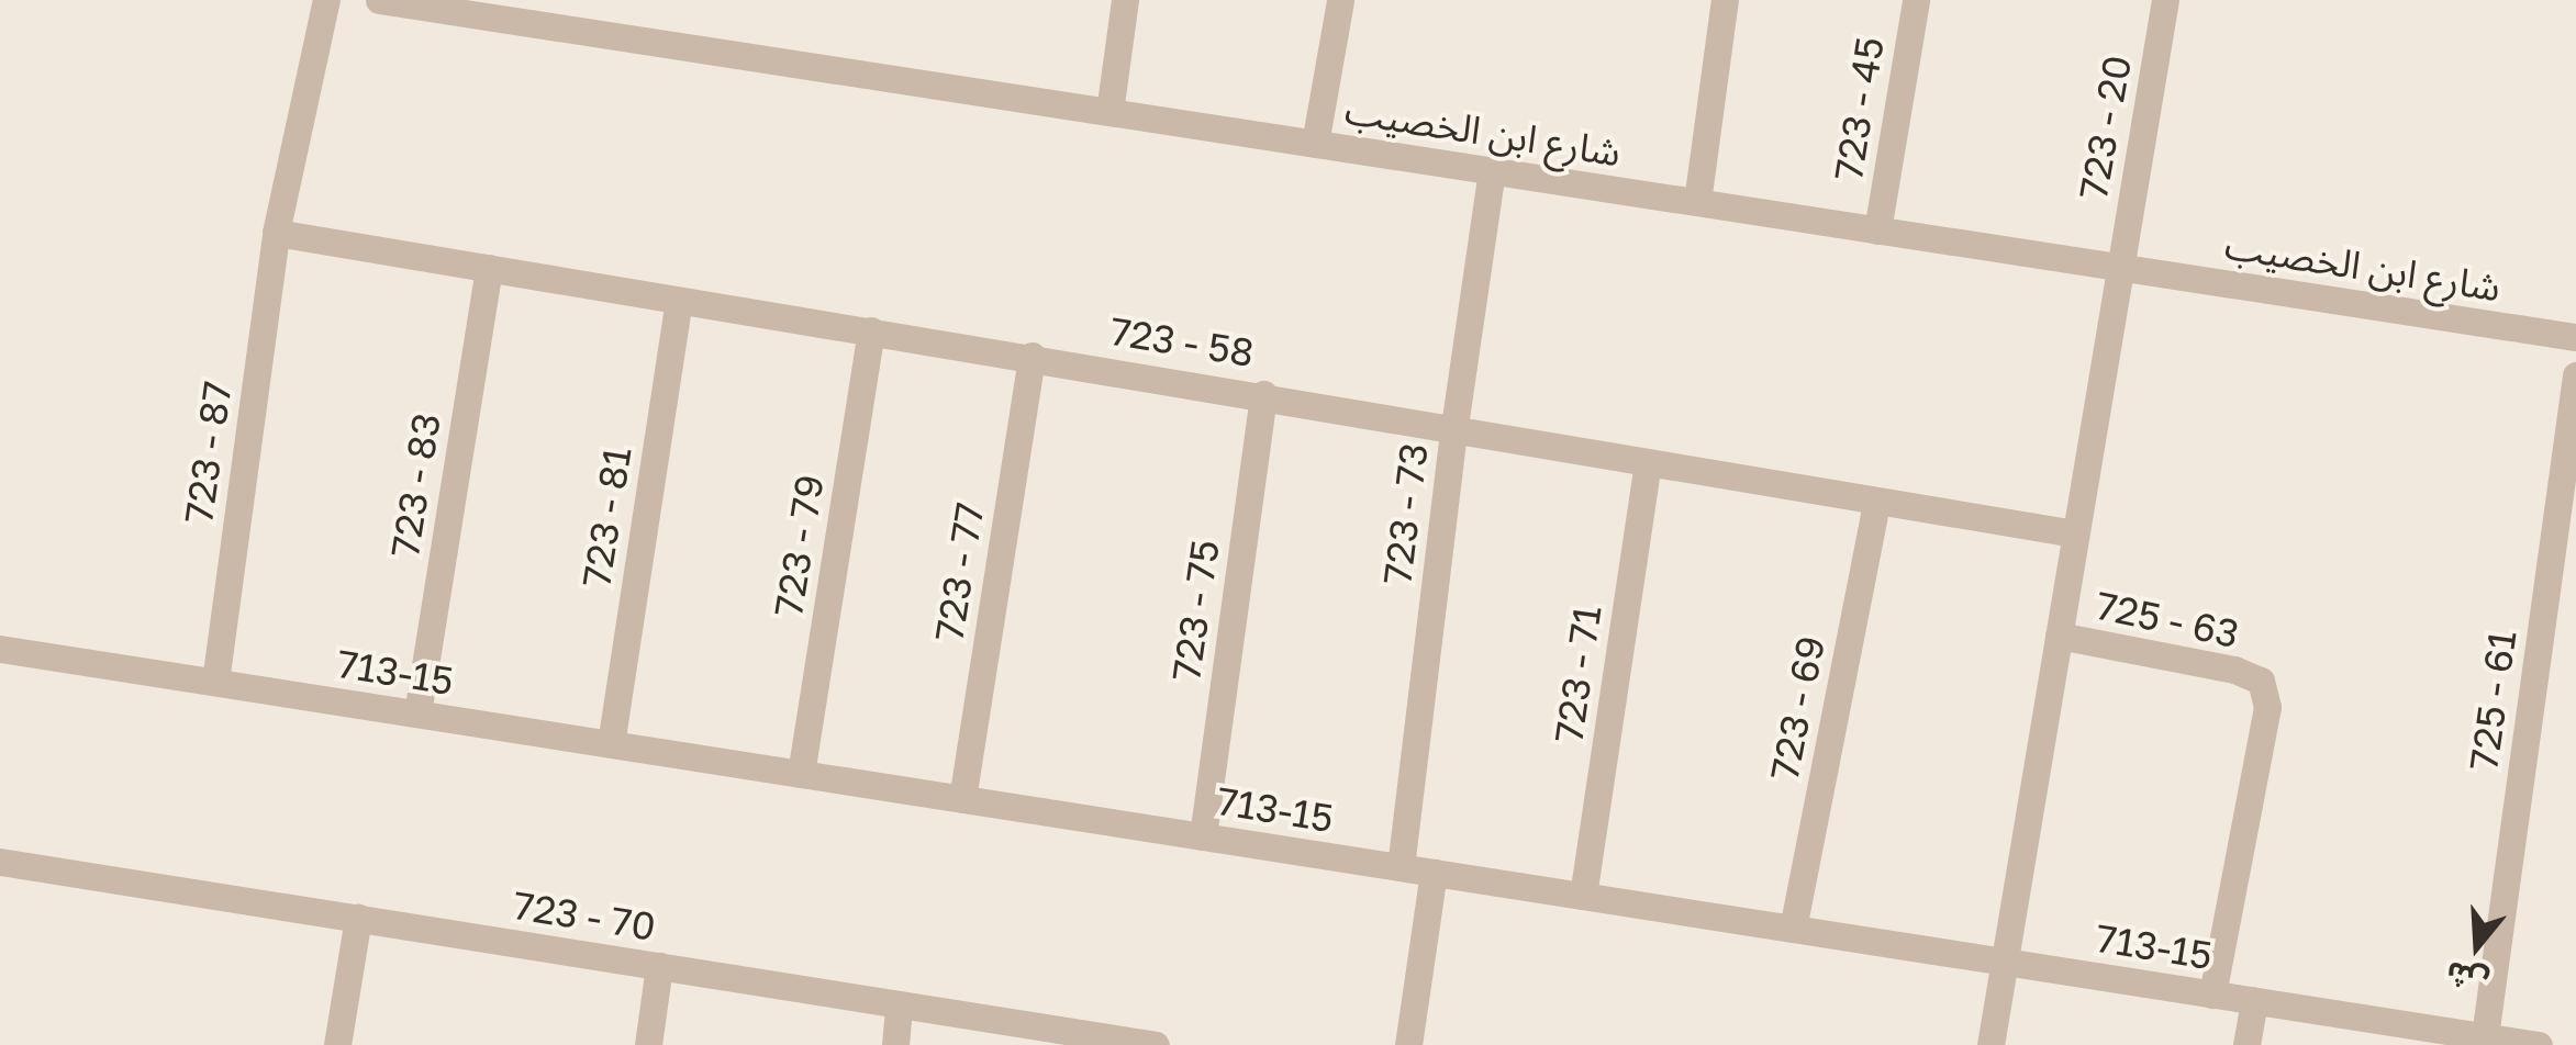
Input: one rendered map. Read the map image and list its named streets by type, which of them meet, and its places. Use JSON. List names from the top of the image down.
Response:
{
  "streets": {
    "street": [
      "723 - 45",
      "723 - 20",
      "شارع ابن الخصيب",
      "723 - 58",
      "723 - 87",
      "723 - 83",
      "723 - 73",
      "723 - 81",
      "723 - 79",
      "723 - 77",
      "723 - 75",
      "725 - 63",
      "713-15",
      "723 - 71",
      "725 - 61",
      "723 - 69",
      "723 - 70"
    ]
  },
  "crossings": [
    ["723 - 45", "شارع ابن الخصيب"],
    ["723 - 20", "شارع ابن الخصيب"],
    ["723 - 20", "723 - 58"],
    ["723 - 20", "725 - 63"],
    ["723 - 20", "713-15"],
    ["شارع ابن الخصيب", "723 - 73"],
    ["723 - 58", "723 - 87"],
    ["723 - 58", "723 - 83"],
    ["723 - 58", "723 - 73"],
    ["723 - 58", "723 - 81"],
    ["723 - 58", "723 - 79"],
    ["723 - 58", "723 - 77"],
    ["723 - 58", "723 - 75"],
    ["723 - 58", "723 - 71"],
    ["723 - 58", "723 - 69"],
    ["723 - 87", "713-15"],
    ["723 - 83", "713-15"],
    ["723 - 73", "713-15"],
    ["723 - 81", "713-15"],
    ["723 - 79", "713-15"],
    ["723 - 77", "713-15"],
    ["723 - 75", "713-15"],
    ["725 - 63", "713-15"],
    ["713-15", "723 - 71"],
    ["713-15", "725 - 61"],
    ["713-15", "723 - 69"]
  ],
  "north": "bottom"
}
